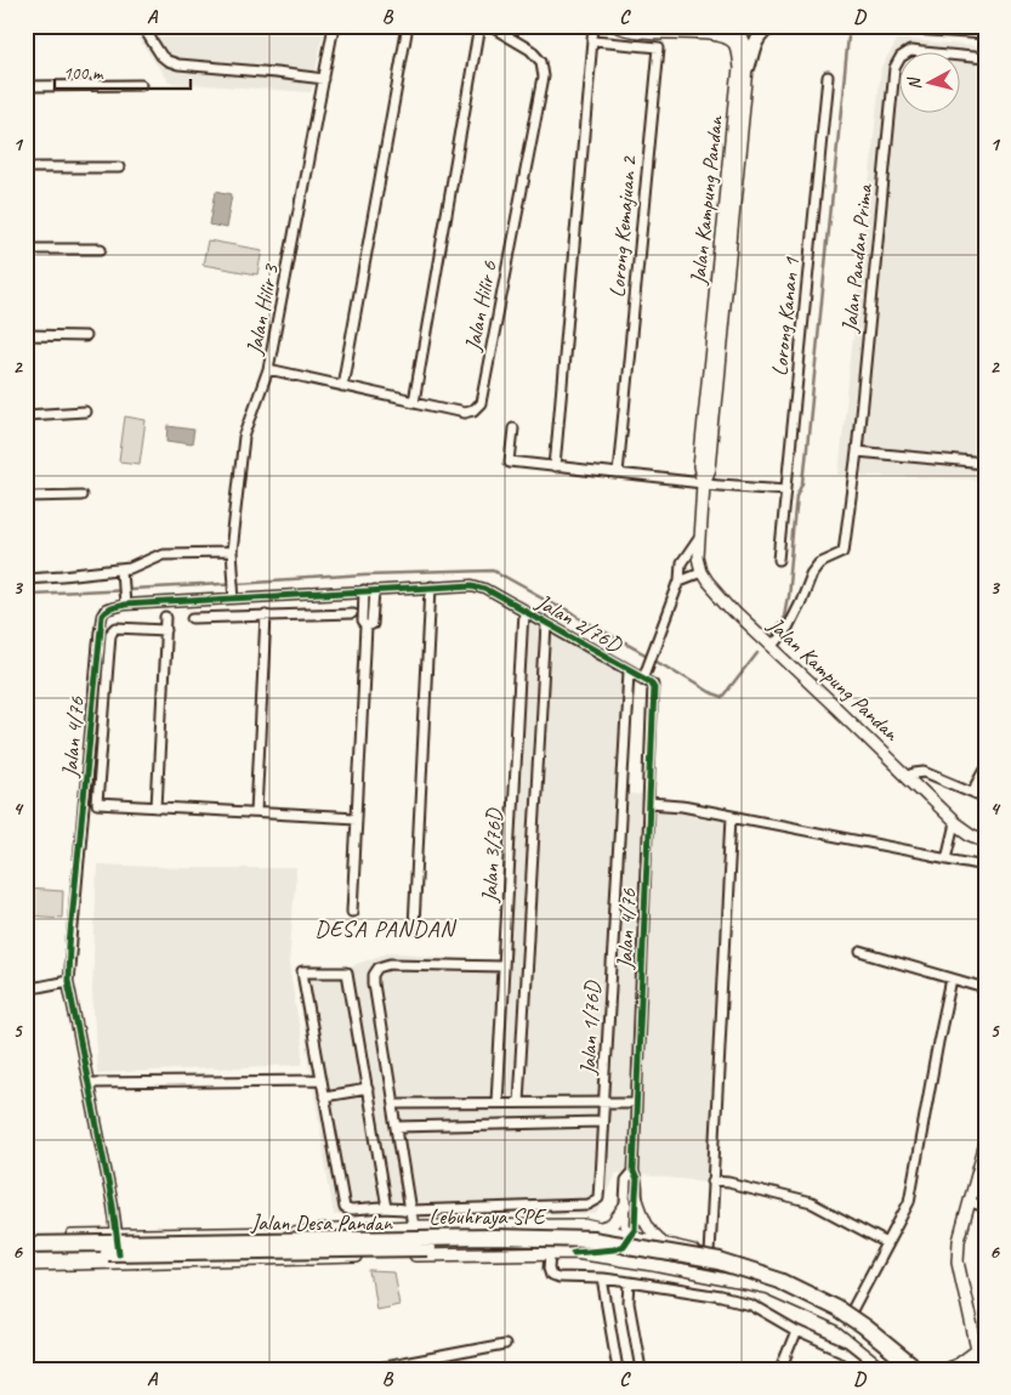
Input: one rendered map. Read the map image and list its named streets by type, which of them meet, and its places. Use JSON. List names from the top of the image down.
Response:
{
  "streets": {
    "highway": ["Lebuhraya SPE"],
    "street": [
      "Jalan Kampung Pandan",
      "Lorong Kemajuan 2",
      "Jalan Pandan Prima",
      "Jalan Hilir 6",
      "Jalan Hilir 3",
      "Lorong Kanan 1",
      "Jalan 2/76D",
      "Jalan 4/76",
      "Jalan 3/76D",
      "Jalan 1/76D",
      "Jalan Desa Pandan"
    ]
  },
  "crossings": [
    ["Jalan Kampung Pandan", "Jalan Pandan Prima"],
    ["Jalan Hilir 6", "Jalan Hilir 3"],
    ["Jalan 2/76D", "Jalan 4/76"],
    ["Jalan 2/76D", "Jalan 3/76D"],
    ["Jalan 2/76D", "Jalan 1/76D"],
    ["Jalan 4/76", "Jalan Desa Pandan"],
    ["Lebuhraya SPE", "Jalan Desa Pandan"]
  ],
  "districts": ["DESA PANDAN"],
  "scale_bar": "100 m",
  "north": "left",
  "grid": {
    "columns": [
      "A",
      "B",
      "C",
      "D"
    ],
    "rows": [
      "1",
      "2",
      "3",
      "4",
      "5",
      "6"
    ]
  }
}
